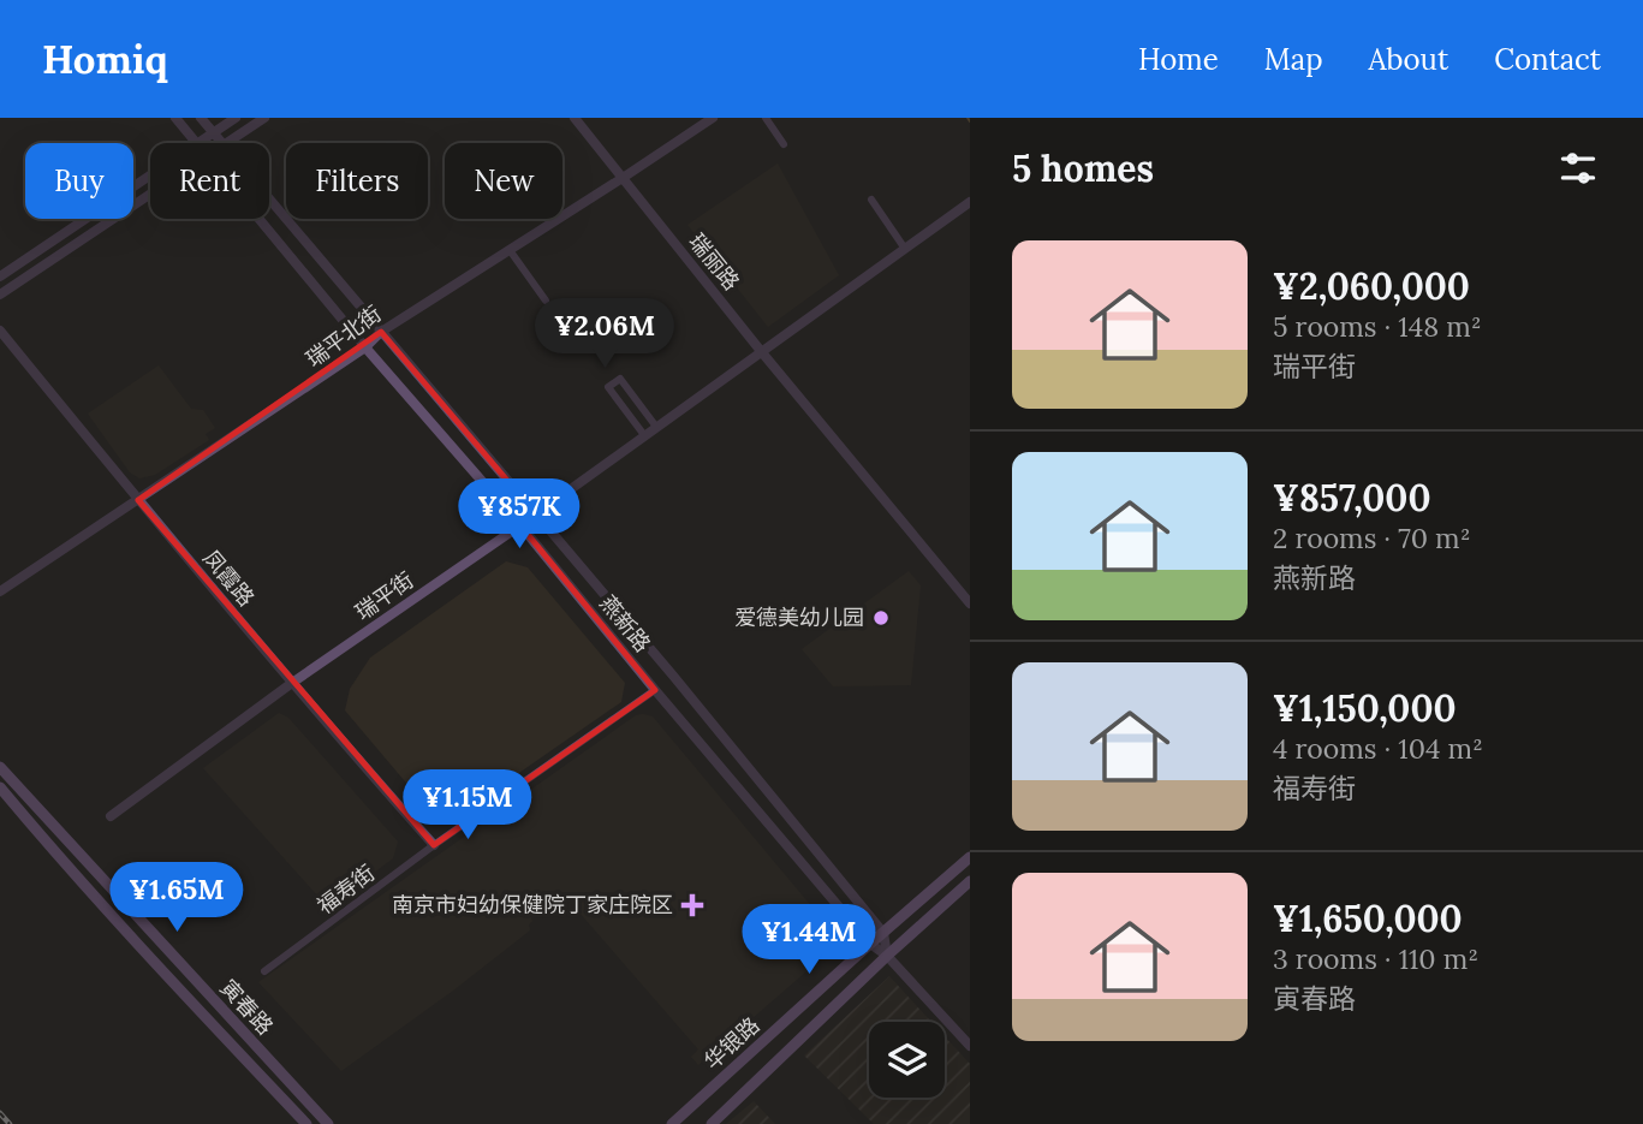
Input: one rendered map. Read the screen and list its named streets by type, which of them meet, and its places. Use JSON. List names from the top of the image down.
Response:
{
  "streets": {
    "main road": ["寅春路", "华银路"],
    "street": [
      "瑞丽路",
      "瑞平北街",
      "凤霞路",
      "瑞平街",
      "燕新路",
      "福寿街"
    ]
  },
  "crossings": [
    ["瑞丽路", "瑞平北街"],
    ["瑞丽路", "瑞平街"],
    ["瑞平北街", "凤霞路"],
    ["瑞平北街", "燕新路"],
    ["凤霞路", "瑞平街"],
    ["凤霞路", "福寿街"],
    ["瑞平街", "燕新路"],
    ["燕新路", "福寿街"],
    ["燕新路", "华银路"]
  ],
  "places": {
    "other": ["爱德美幼儿园"],
    "health": ["南京市妇幼保健院丁家庄院区"]
  },
  "page": {
    "header": "Homiq",
    "nav": [
      "Home",
      "Map",
      "About",
      "Contact"
    ],
    "heading": "5 homes",
    "chip": [
      "Buy",
      "Rent",
      "Filters",
      "New"
    ],
    "list": [
      {
        "name": "¥2,060,000",
        "note": "5 rooms · 148 m² · 瑞平街"
      },
      {
        "name": "¥857,000",
        "note": "2 rooms · 70 m² · 燕新路"
      },
      {
        "name": "¥1,150,000",
        "note": "4 rooms · 104 m² · 福寿街"
      },
      {
        "name": "¥1,650,000",
        "note": "3 rooms · 110 m² · 寅春路"
      }
    ],
    "price": [
      "¥2.06M",
      "¥857K",
      "¥1.15M",
      "¥1.65M",
      "¥1.44M"
    ]
  }
}
